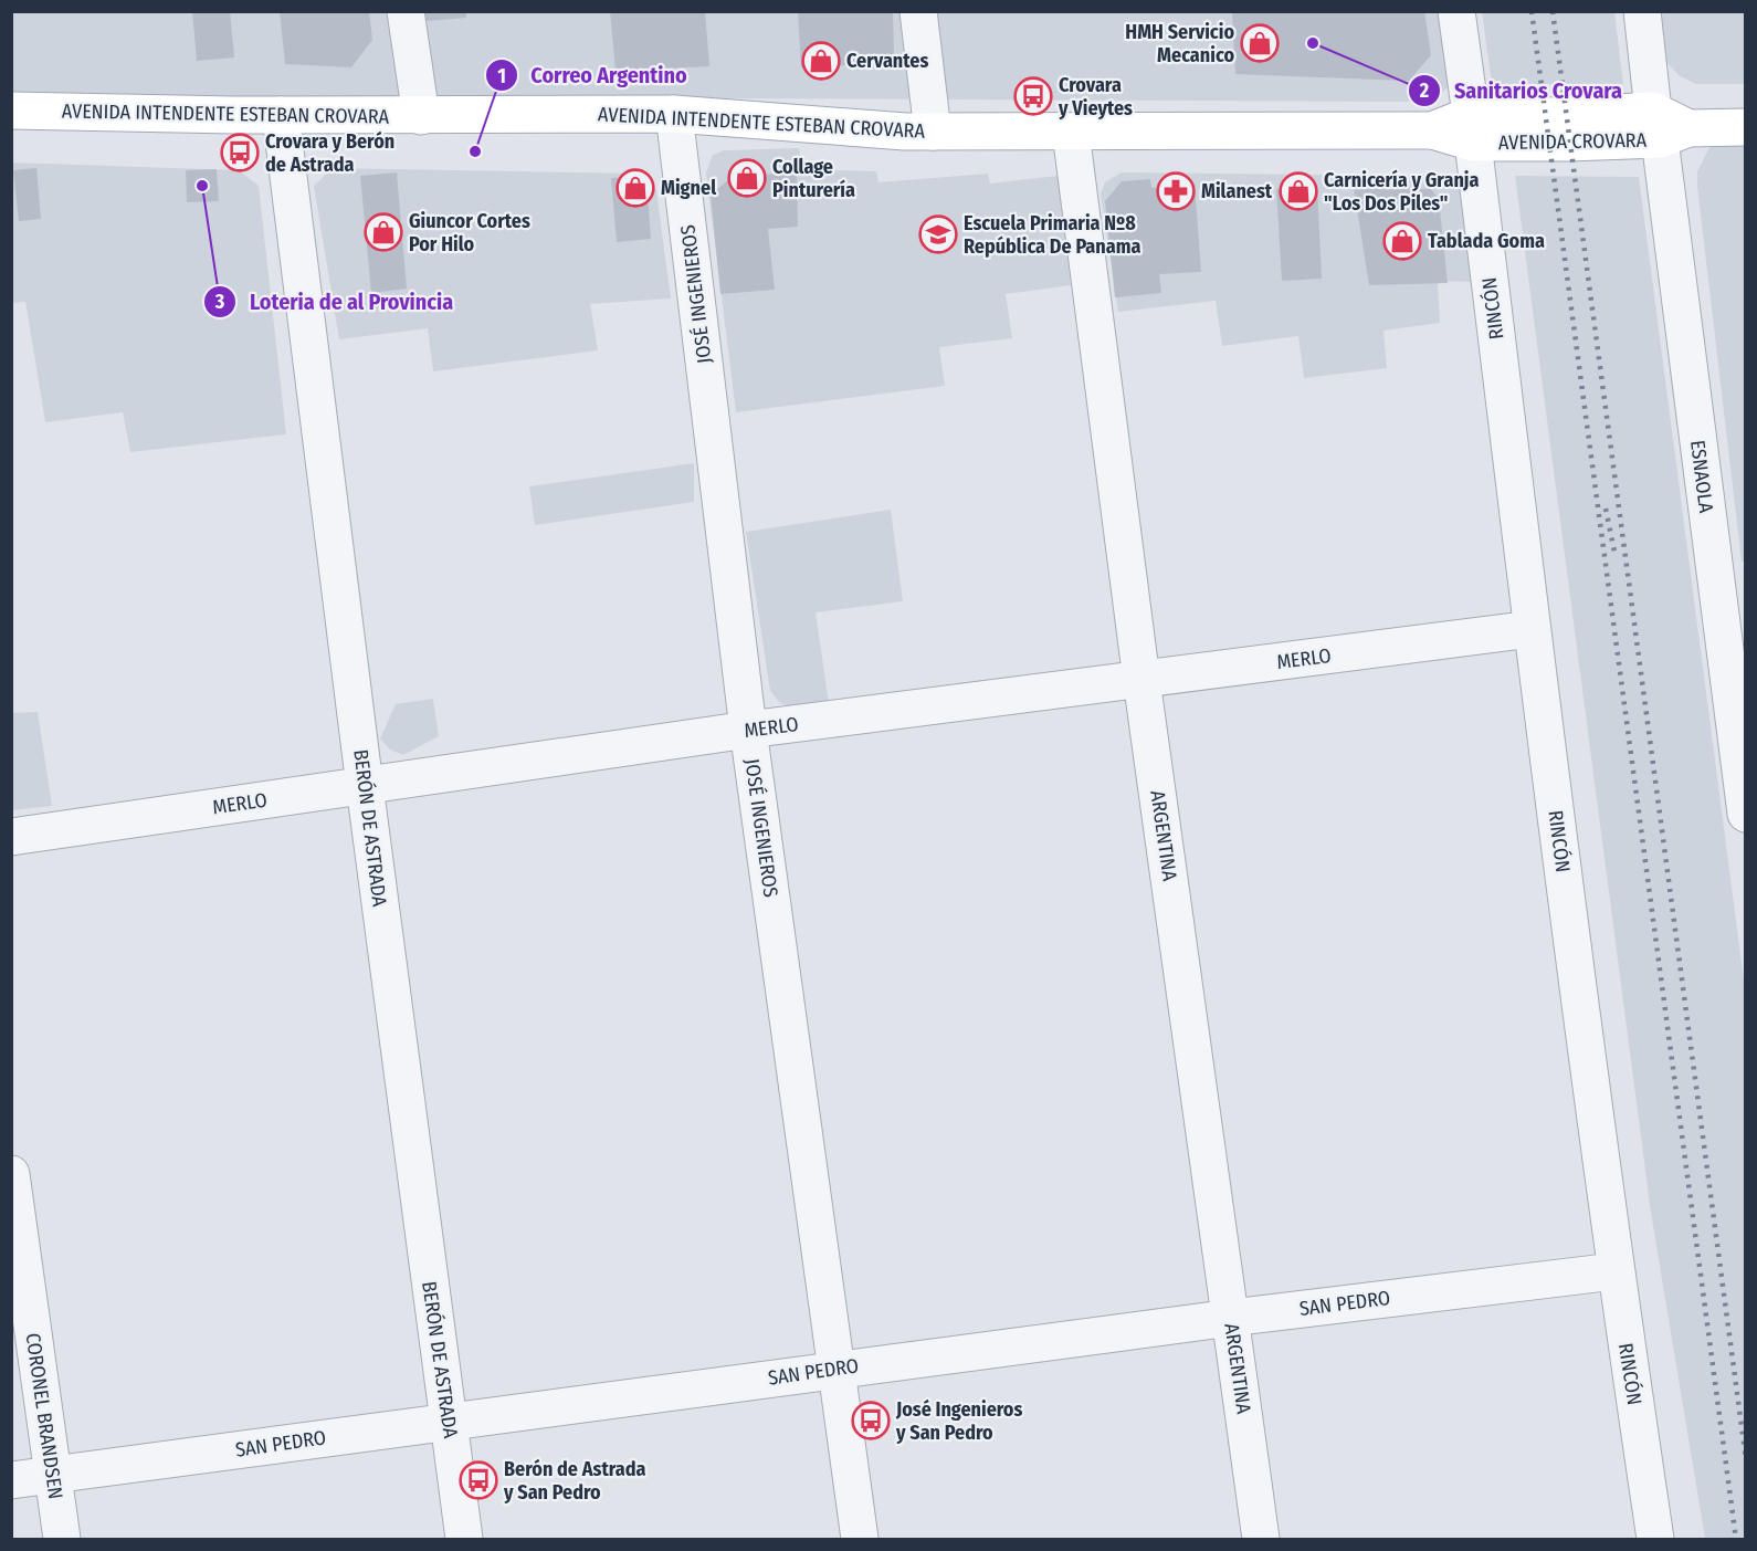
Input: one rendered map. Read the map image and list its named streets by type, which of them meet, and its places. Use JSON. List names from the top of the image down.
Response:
{
  "streets": {
    "main road": ["AVENIDA INTENDENTE ESTEBAN CROVARA", "AVENIDA CROVARA"],
    "street": [
      "JOSÉ INGENIEROS",
      "RINCÓN",
      "ESNAOLA",
      "MERLO",
      "BERÓN DE ASTRADA",
      "ARGENTINA",
      "SAN PEDRO",
      "CORONEL BRANDSEN"
    ]
  },
  "crossings": [
    ["AVENIDA INTENDENTE ESTEBAN CROVARA", "AVENIDA CROVARA"],
    ["AVENIDA INTENDENTE ESTEBAN CROVARA", "JOSÉ INGENIEROS"],
    ["AVENIDA INTENDENTE ESTEBAN CROVARA", "BERÓN DE ASTRADA"],
    ["AVENIDA INTENDENTE ESTEBAN CROVARA", "ARGENTINA"],
    ["AVENIDA CROVARA", "RINCÓN"],
    ["AVENIDA CROVARA", "ESNAOLA"],
    ["JOSÉ INGENIEROS", "MERLO"],
    ["JOSÉ INGENIEROS", "SAN PEDRO"],
    ["RINCÓN", "MERLO"],
    ["RINCÓN", "SAN PEDRO"],
    ["MERLO", "BERÓN DE ASTRADA"],
    ["MERLO", "ARGENTINA"],
    ["BERÓN DE ASTRADA", "SAN PEDRO"],
    ["ARGENTINA", "SAN PEDRO"],
    ["SAN PEDRO", "CORONEL BRANDSEN"]
  ],
  "places": {
    "shop": [
      "HMH Servicio Mecanico",
      "Cervantes",
      "Collage Pinturería",
      "Mignel",
      "Carnicería y Granja \"Los Dos Piles\"",
      "Giuncor Cortes Por Hilo",
      "Tablada Goma"
    ],
    "other": ["Sanitarios Crovara", "Correo Argentino", "Loteria de al Provincia"],
    "bus stop": [
      "Crovara y Vieytes",
      "Crovara y Berón de Astrada",
      "José Ingenieros y San Pedro",
      "Berón de Astrada y San Pedro"
    ],
    "pharmacy": ["Milanest"],
    "school or university": ["Escuela Primaria Nº8 República De Panama"]
  }
}
